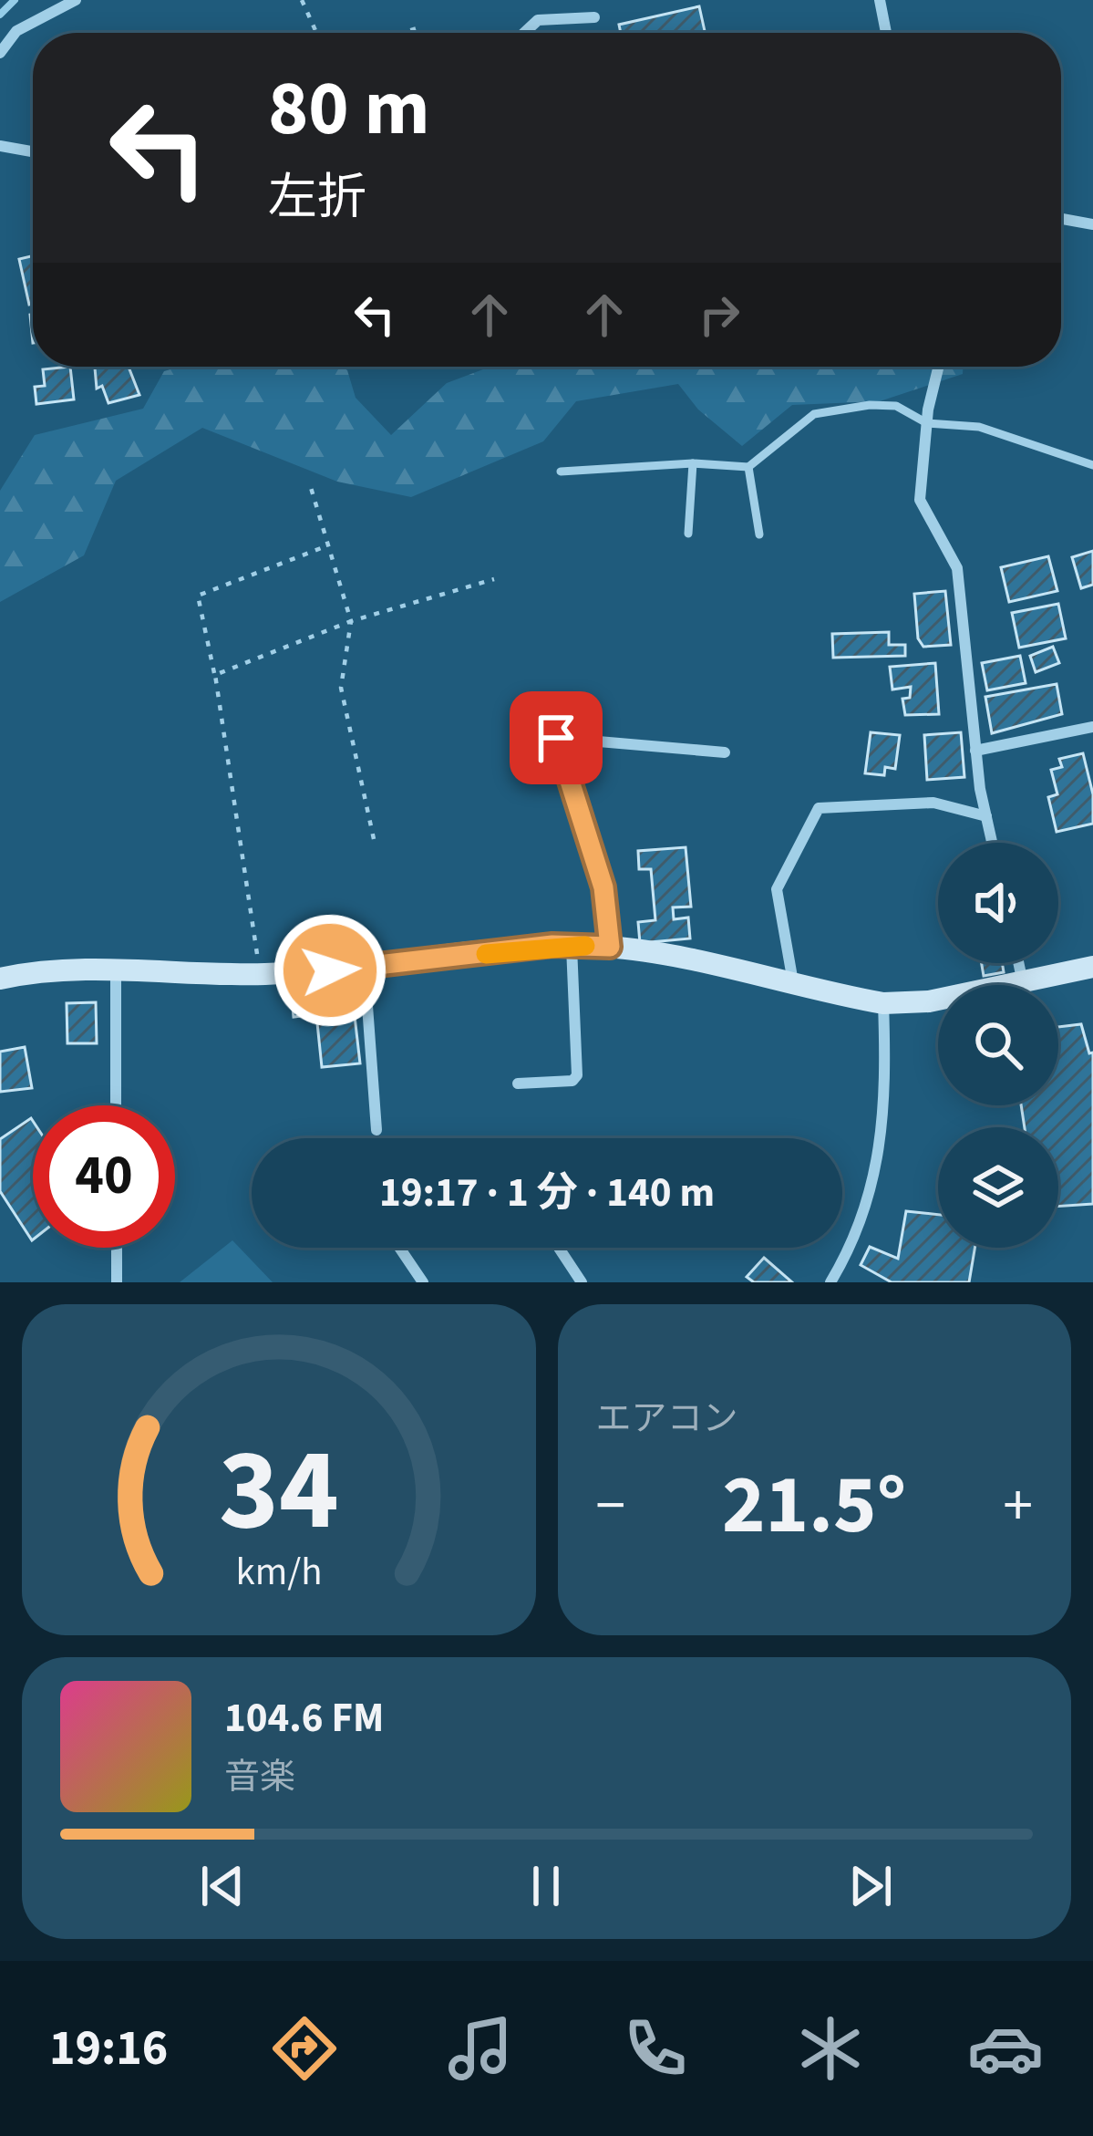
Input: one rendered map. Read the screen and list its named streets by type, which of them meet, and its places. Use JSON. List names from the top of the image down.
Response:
{
  "page": {
    "turn": ["80 m", "左折"],
    "limit": "40",
    "trip": "19:17 · 1 分 · 140 m",
    "tile": "エアコン",
    "heat": ["−", "21.5°", "+"],
    "song": ["104.6 FM", "音楽"],
    "tabs": "19:16",
    "gauge": ["34", "km/h"]
  }
}
